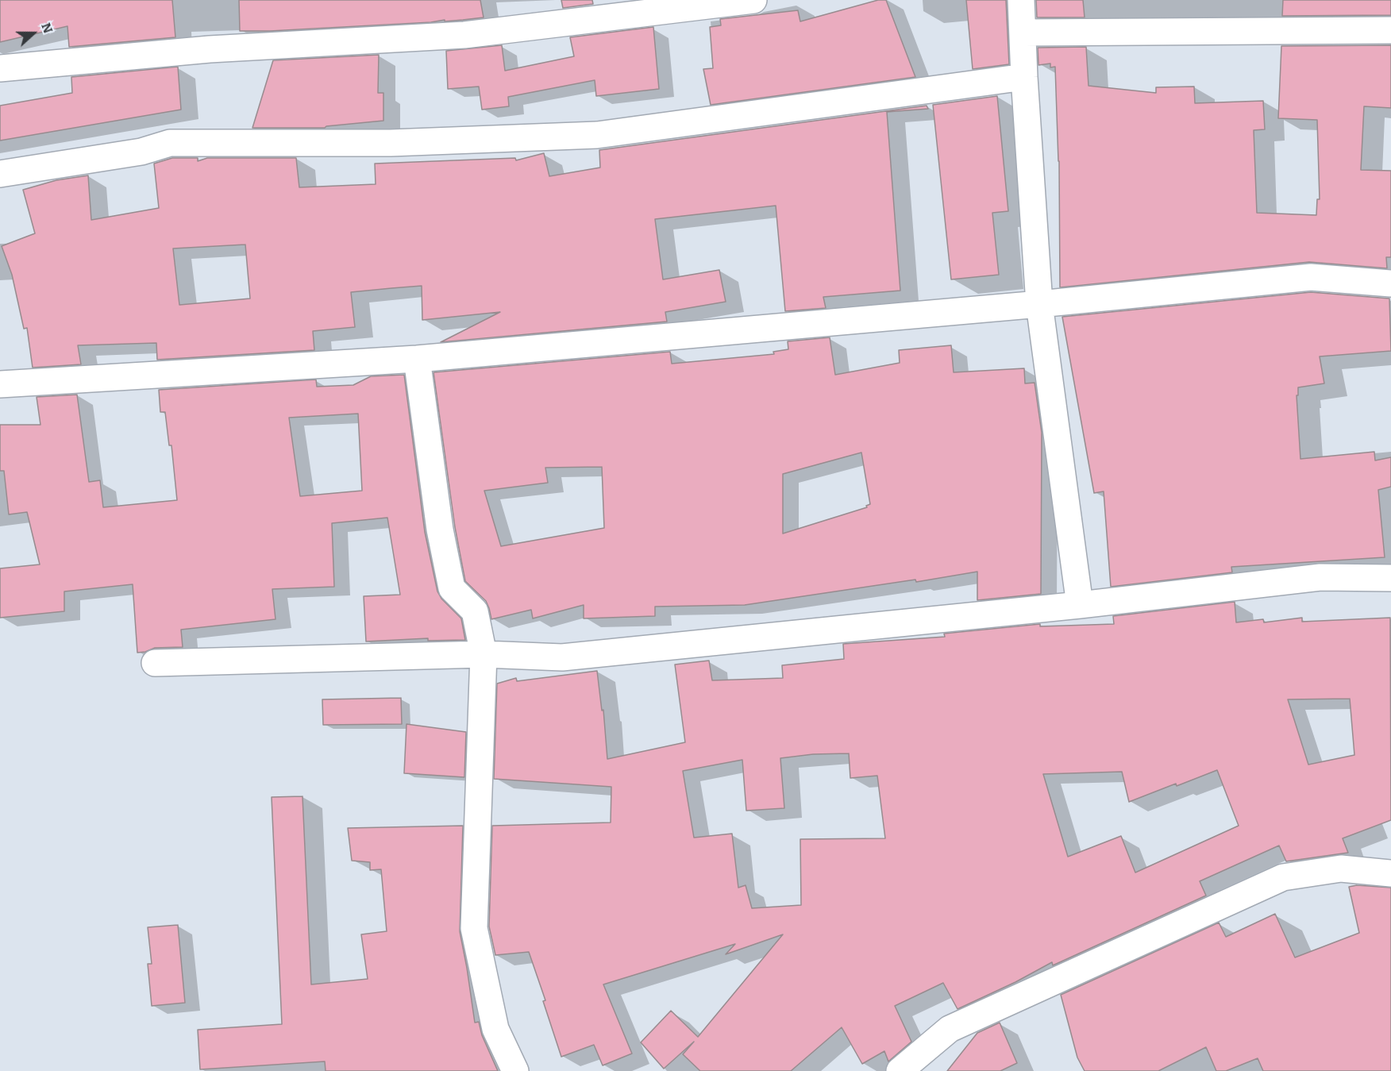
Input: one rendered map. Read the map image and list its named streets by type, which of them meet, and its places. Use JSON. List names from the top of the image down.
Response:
{
  "north": "right"
}
